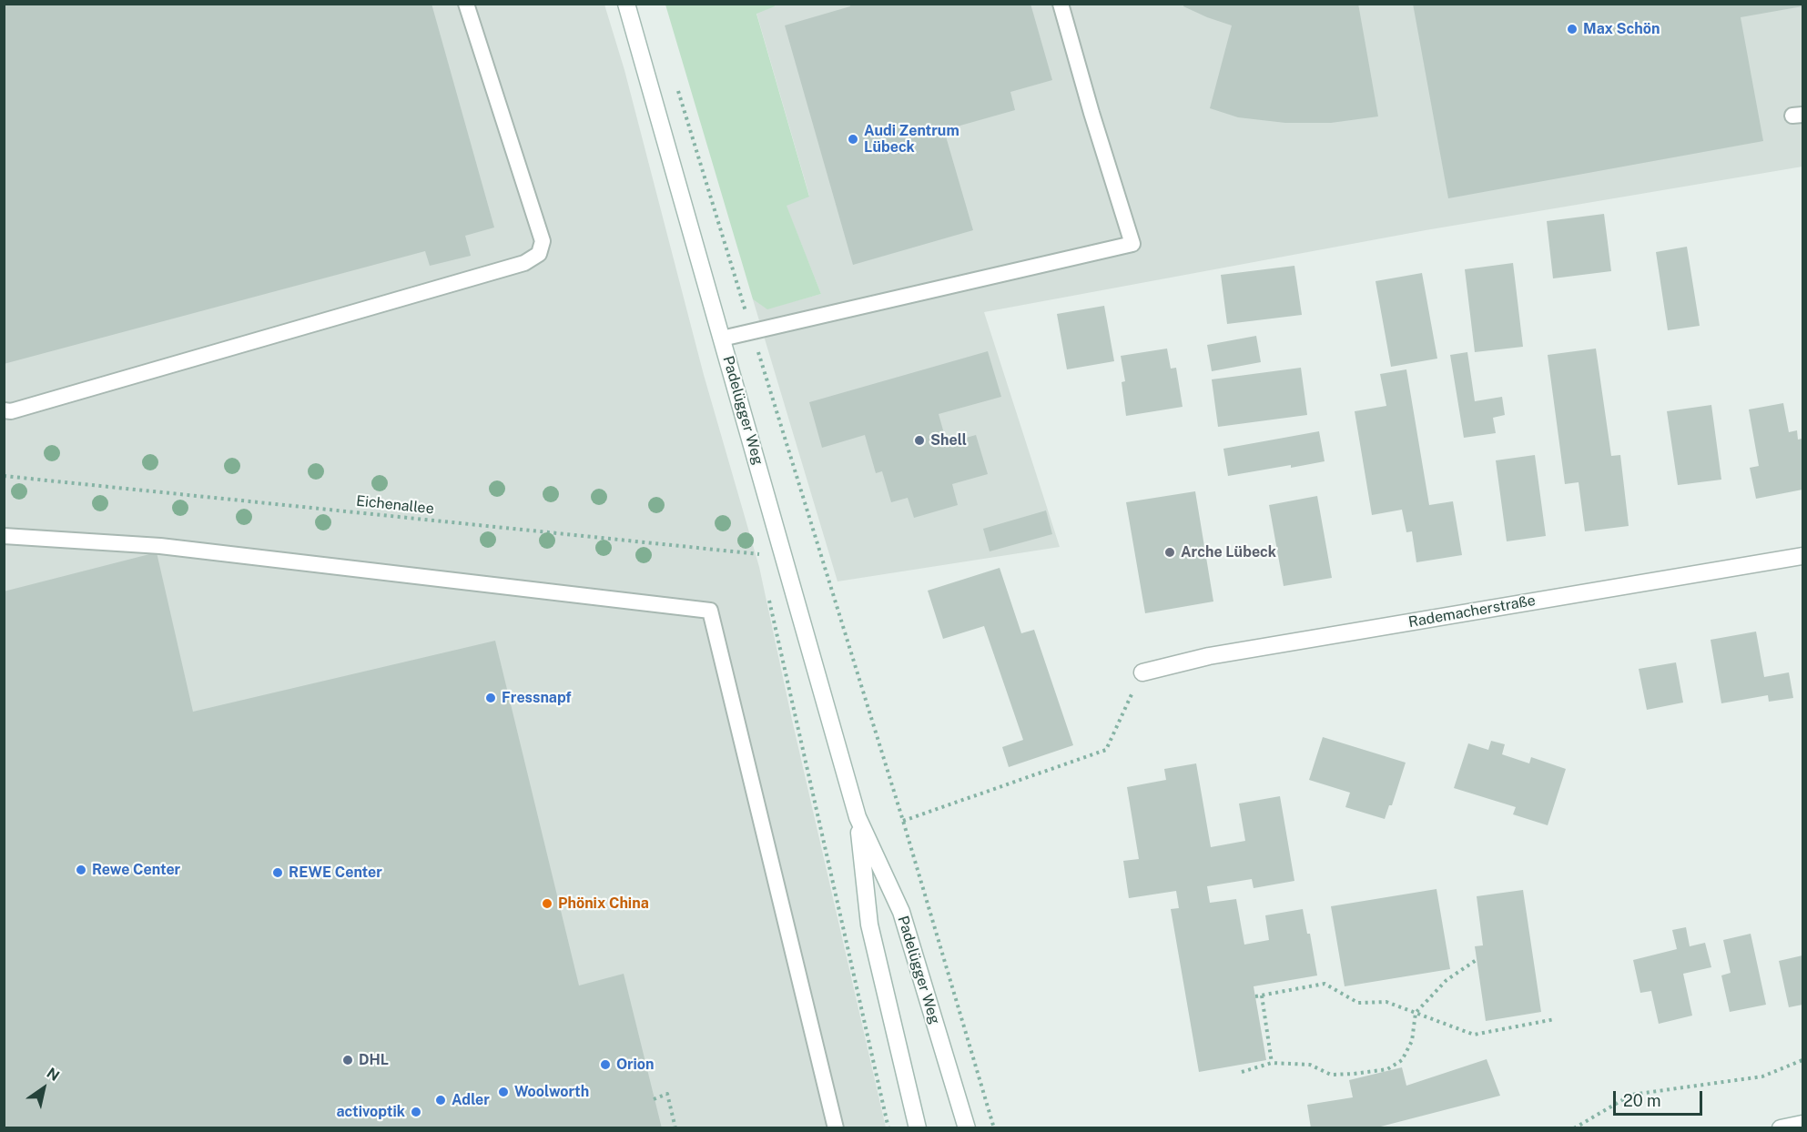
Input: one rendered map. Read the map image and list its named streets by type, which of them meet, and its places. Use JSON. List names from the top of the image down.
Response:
{
  "streets": {
    "main road": ["Padelügger Weg", "Rademacherstraße"],
    "path": ["Eichenallee"]
  },
  "crossings": [
    ["Padelügger Weg", "Eichenallee"]
  ],
  "places": [
    "Max Schön",
    "Audi Zentrum Lübeck",
    "Shell",
    "Arche Lübeck",
    "Fressnapf",
    "Rewe Center",
    "REWE Center",
    "Phönix China",
    "DHL",
    "Orion",
    "Woolworth",
    "Adler",
    "activoptik"
  ],
  "scale_bar": "20 m",
  "north": "top right"
}
